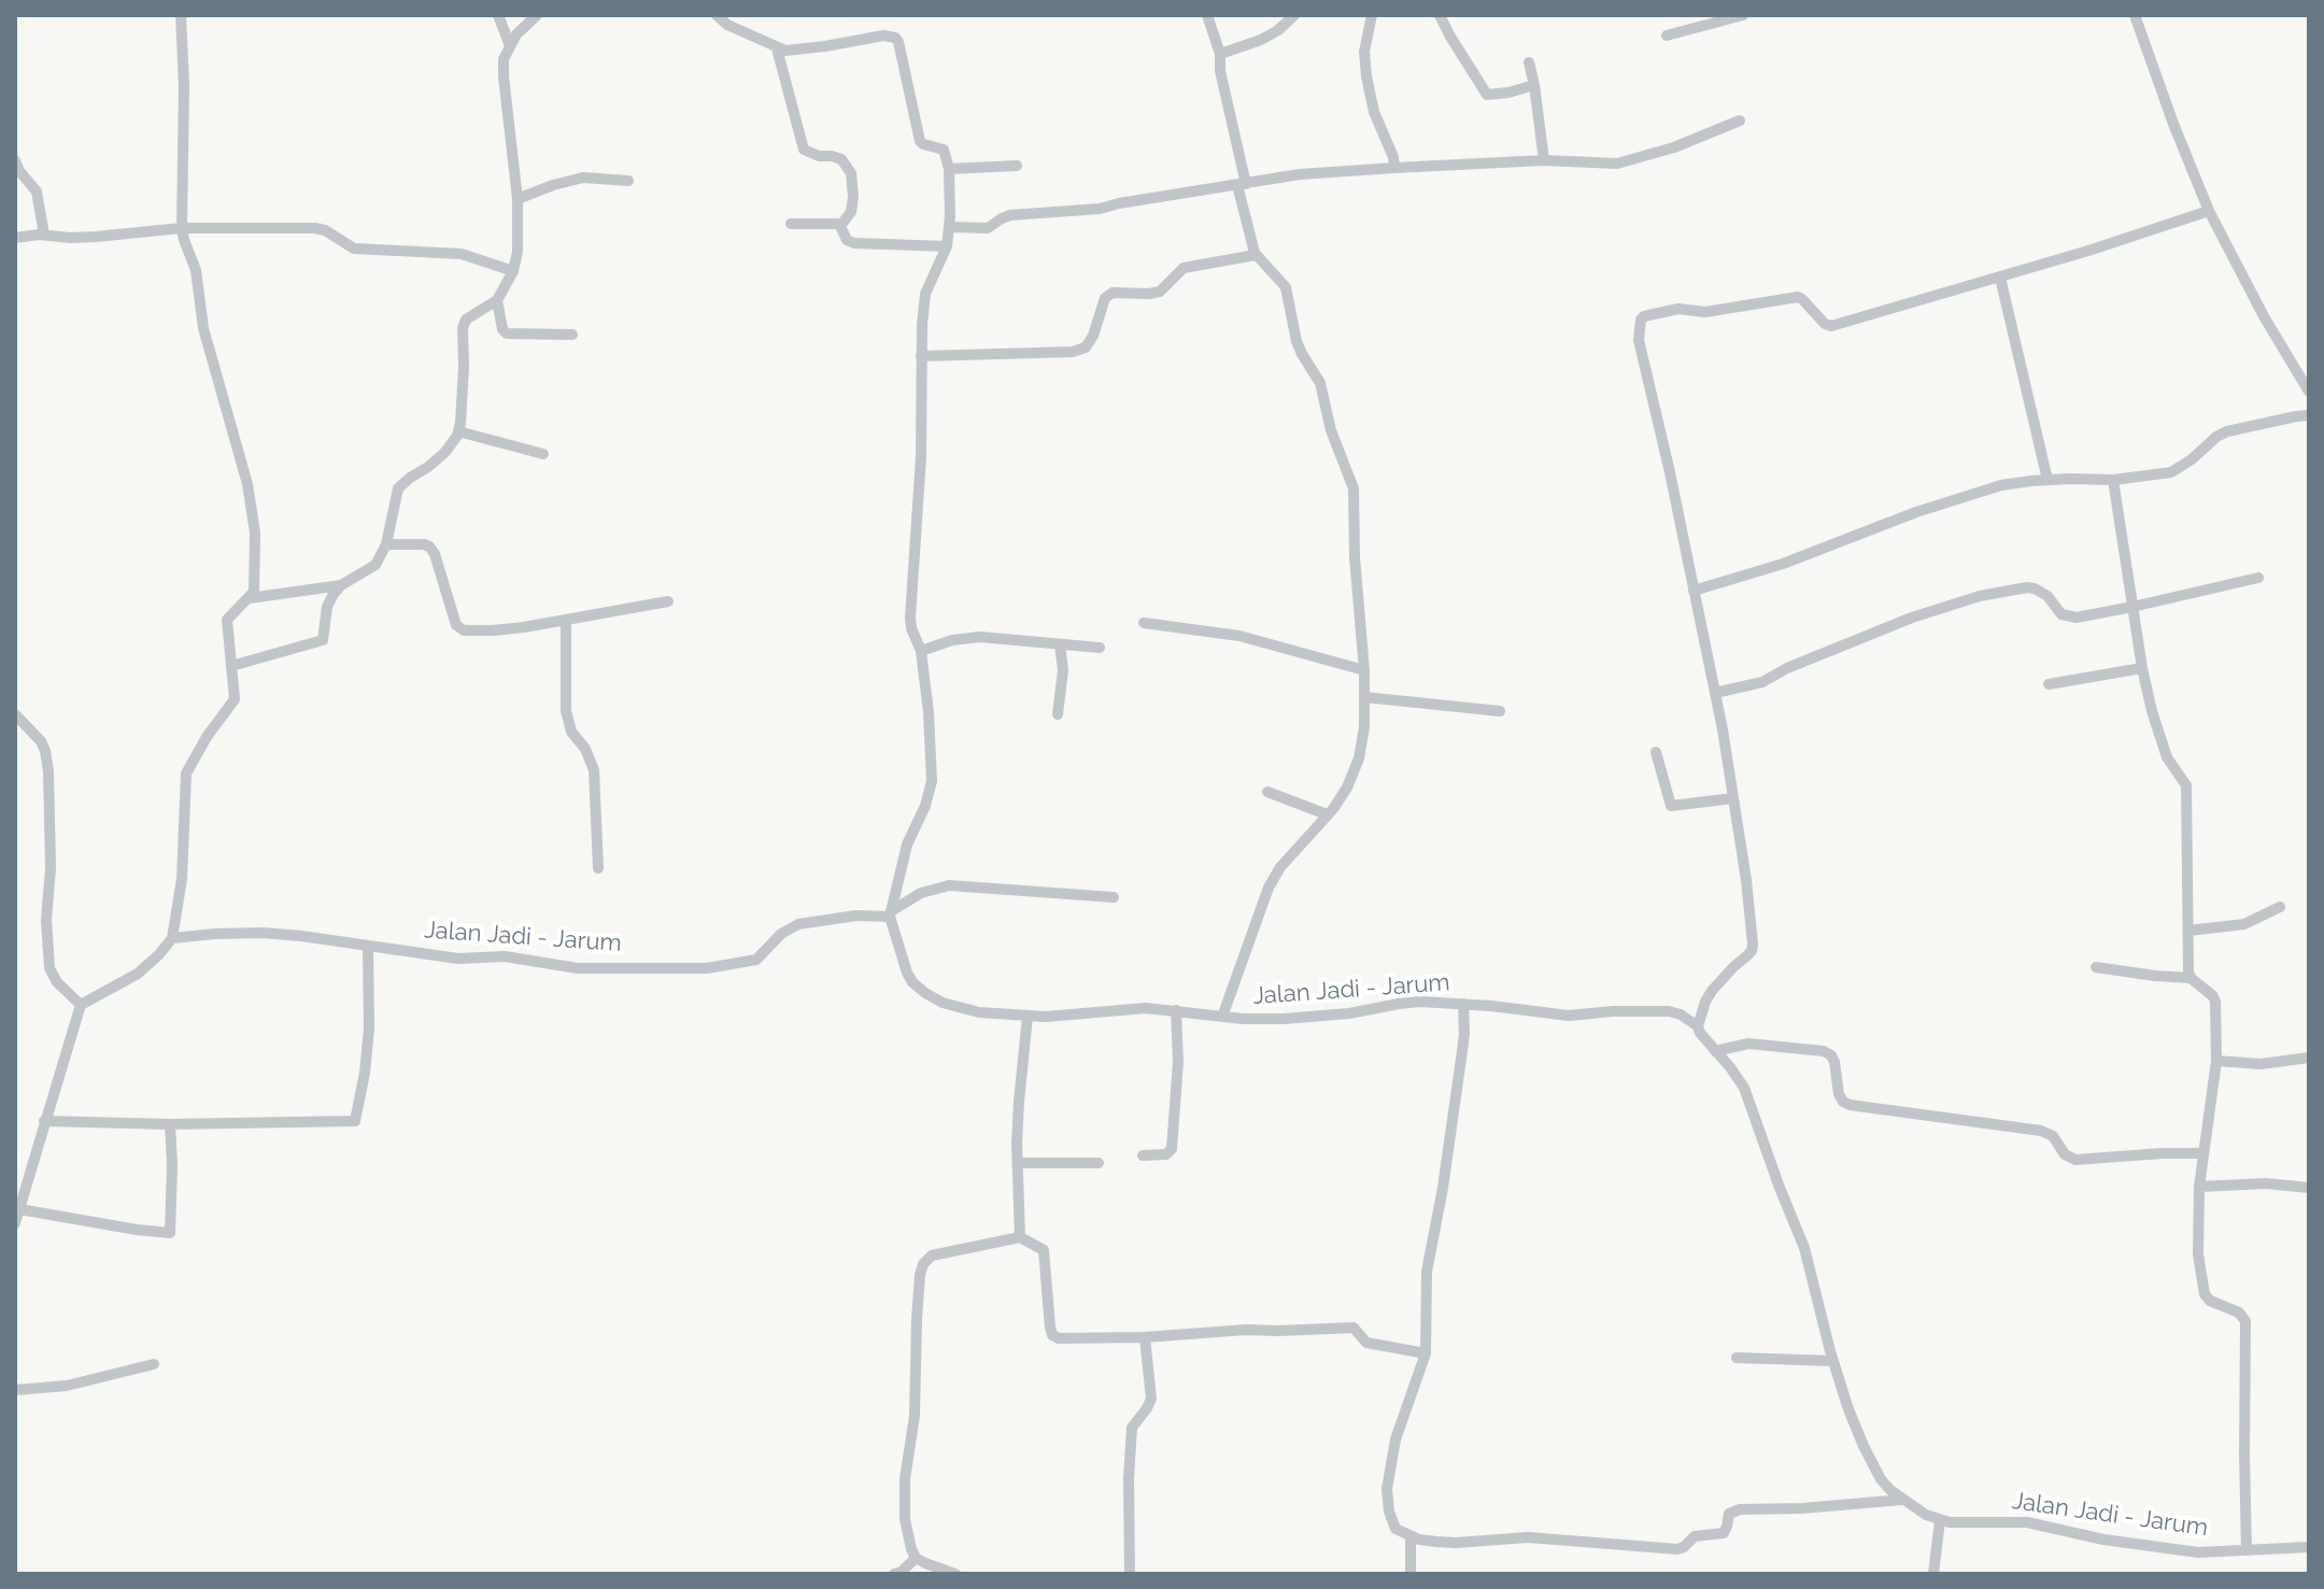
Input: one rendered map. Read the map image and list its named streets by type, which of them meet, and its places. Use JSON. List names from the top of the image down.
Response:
{
  "streets": {
    "street": ["Jalan Jadi - Jarum"]
  }
}
